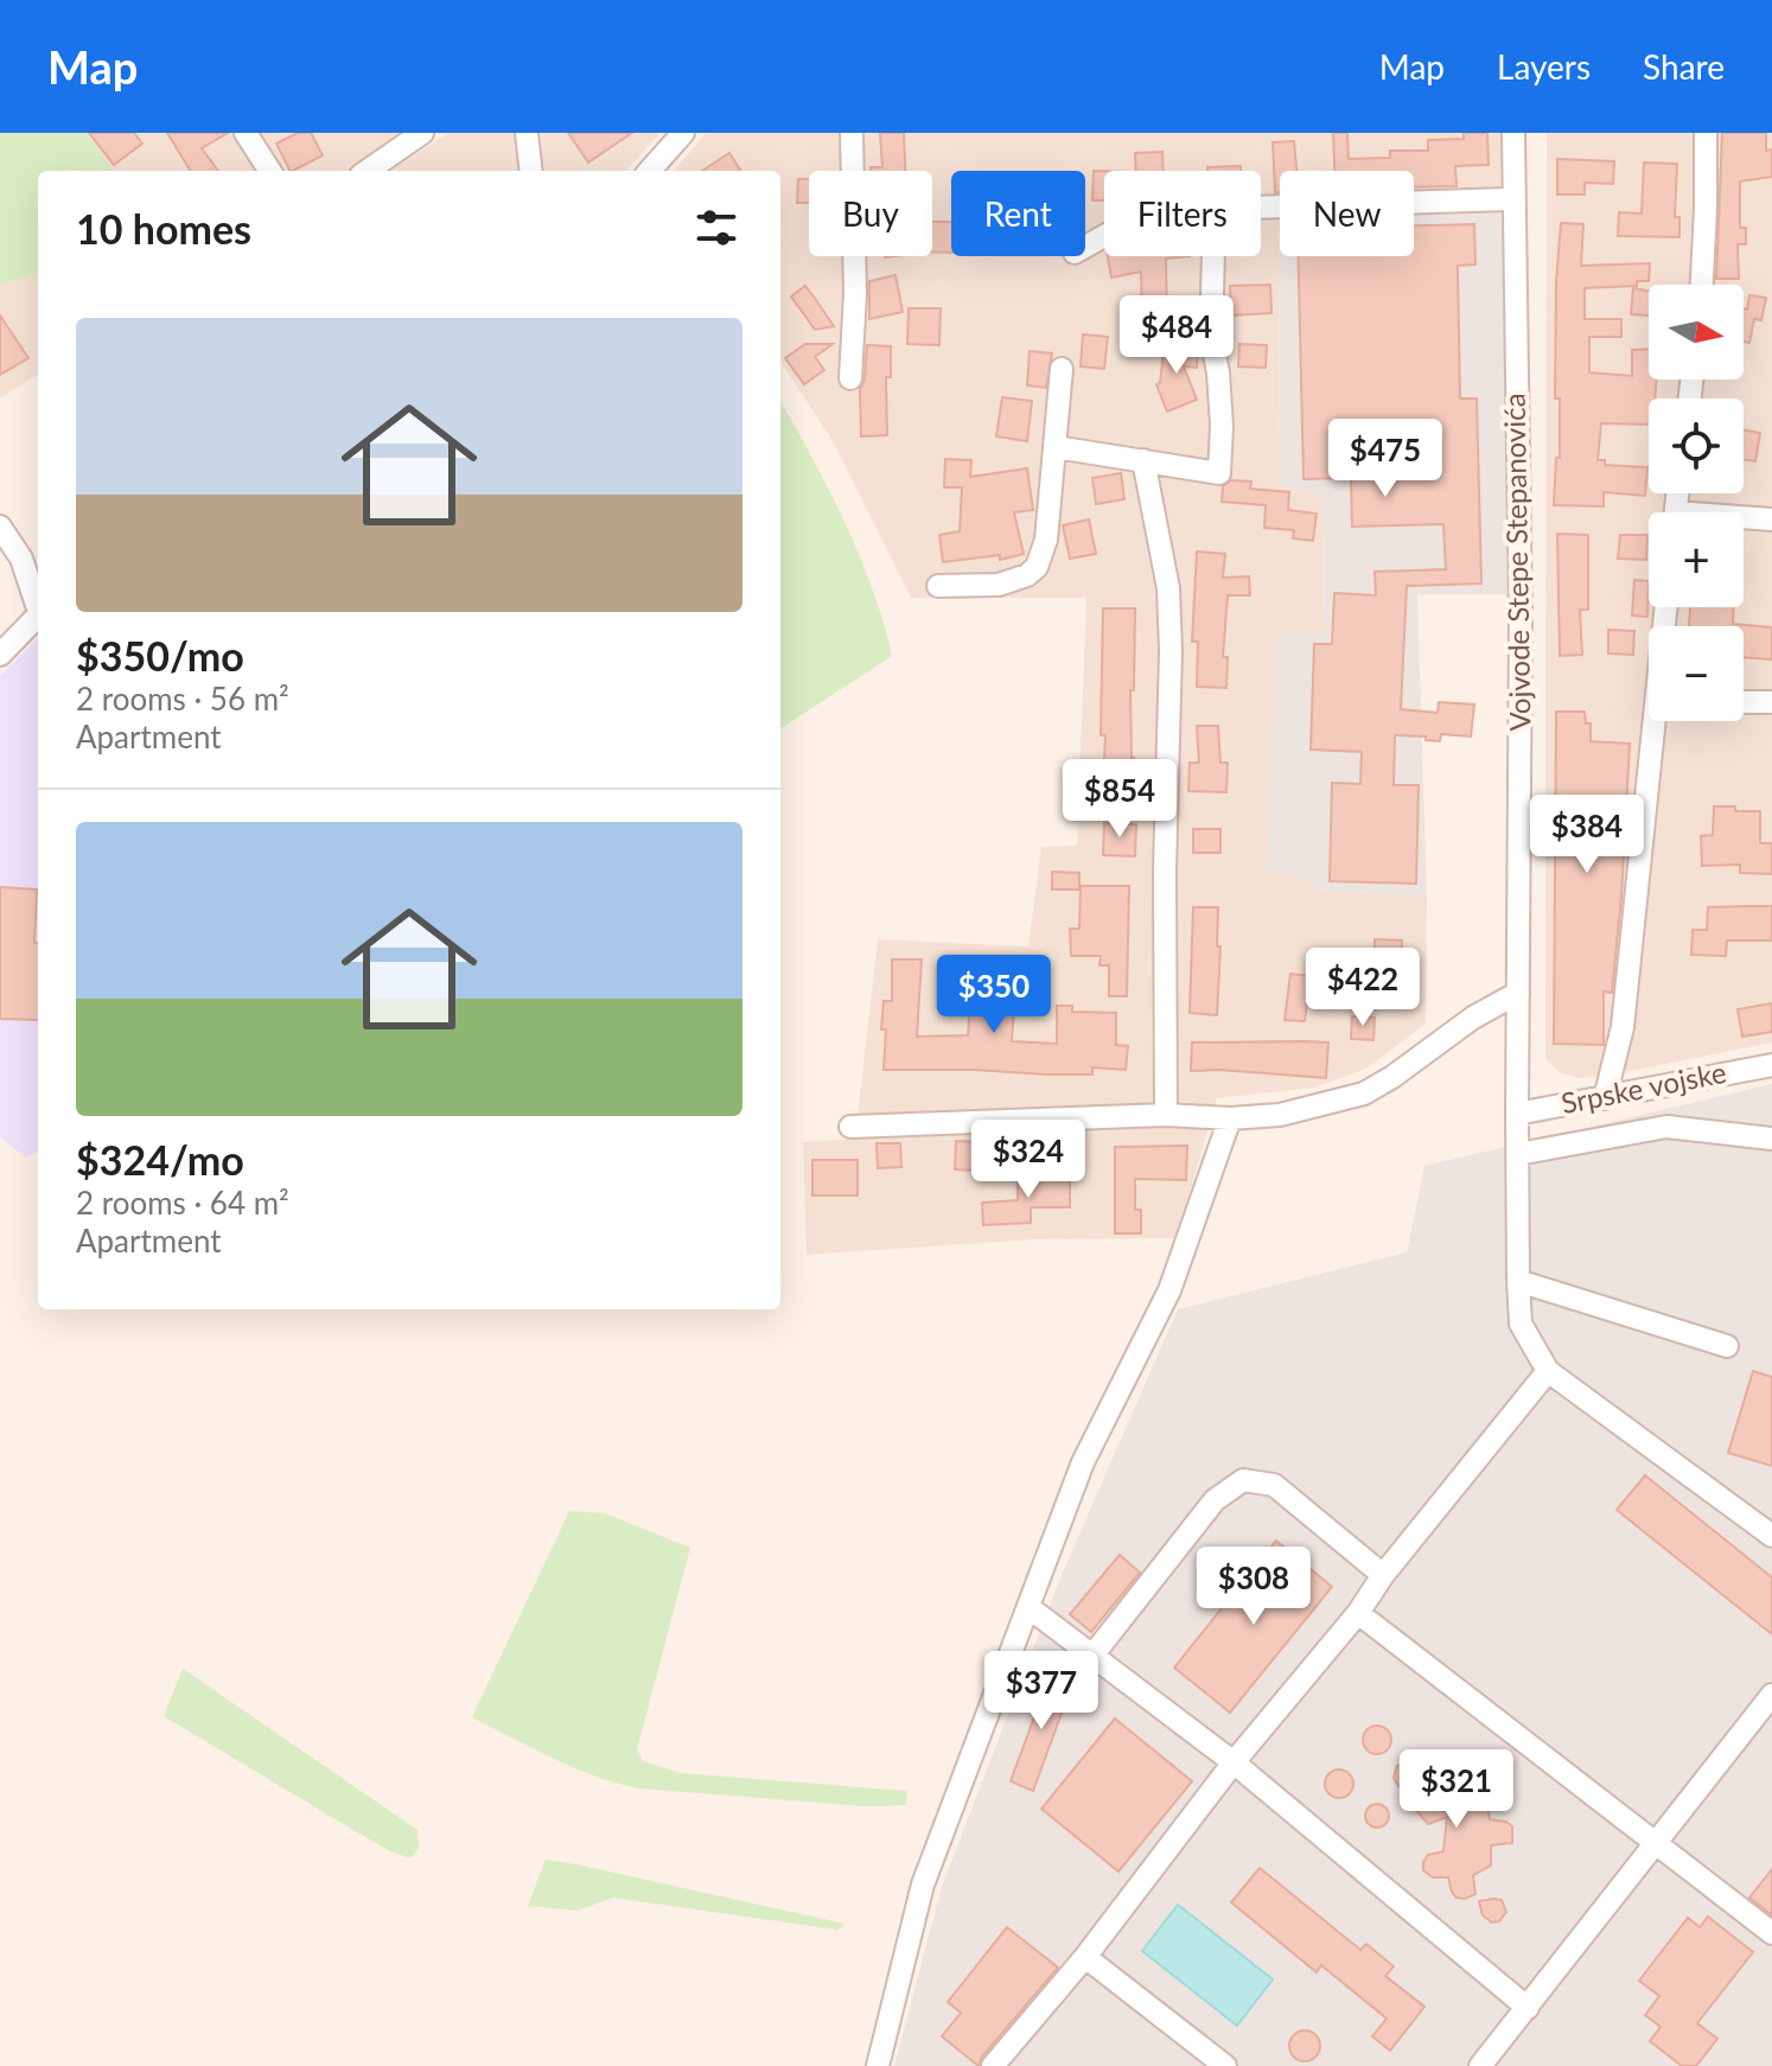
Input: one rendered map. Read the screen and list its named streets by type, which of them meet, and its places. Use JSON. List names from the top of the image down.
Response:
{
  "streets": {
    "street": ["Vojvode Stepe Stepanovića", "Srpske vojske"]
  },
  "crossings": [
    ["Vojvode Stepe Stepanovića", "Srpske vojske"]
  ],
  "north": "right",
  "page": {
    "header": "Map",
    "nav": ["Map", "Layers", "Share"],
    "chip": [
      "Buy",
      "Rent",
      "Filters",
      "New"
    ],
    "heading": "10 homes",
    "map_buttons": ["+", "−"],
    "list": [
      {
        "name": "$350/mo",
        "note": "2 rooms · 56 m² · Apartment"
      },
      {
        "name": "$324/mo",
        "note": "2 rooms · 64 m² · Apartment"
      }
    ],
    "price": [
      "$484",
      "$475",
      "$854",
      "$384",
      "$422",
      "$350",
      "$324",
      "$308",
      "$377",
      "$321"
    ]
  }
}
